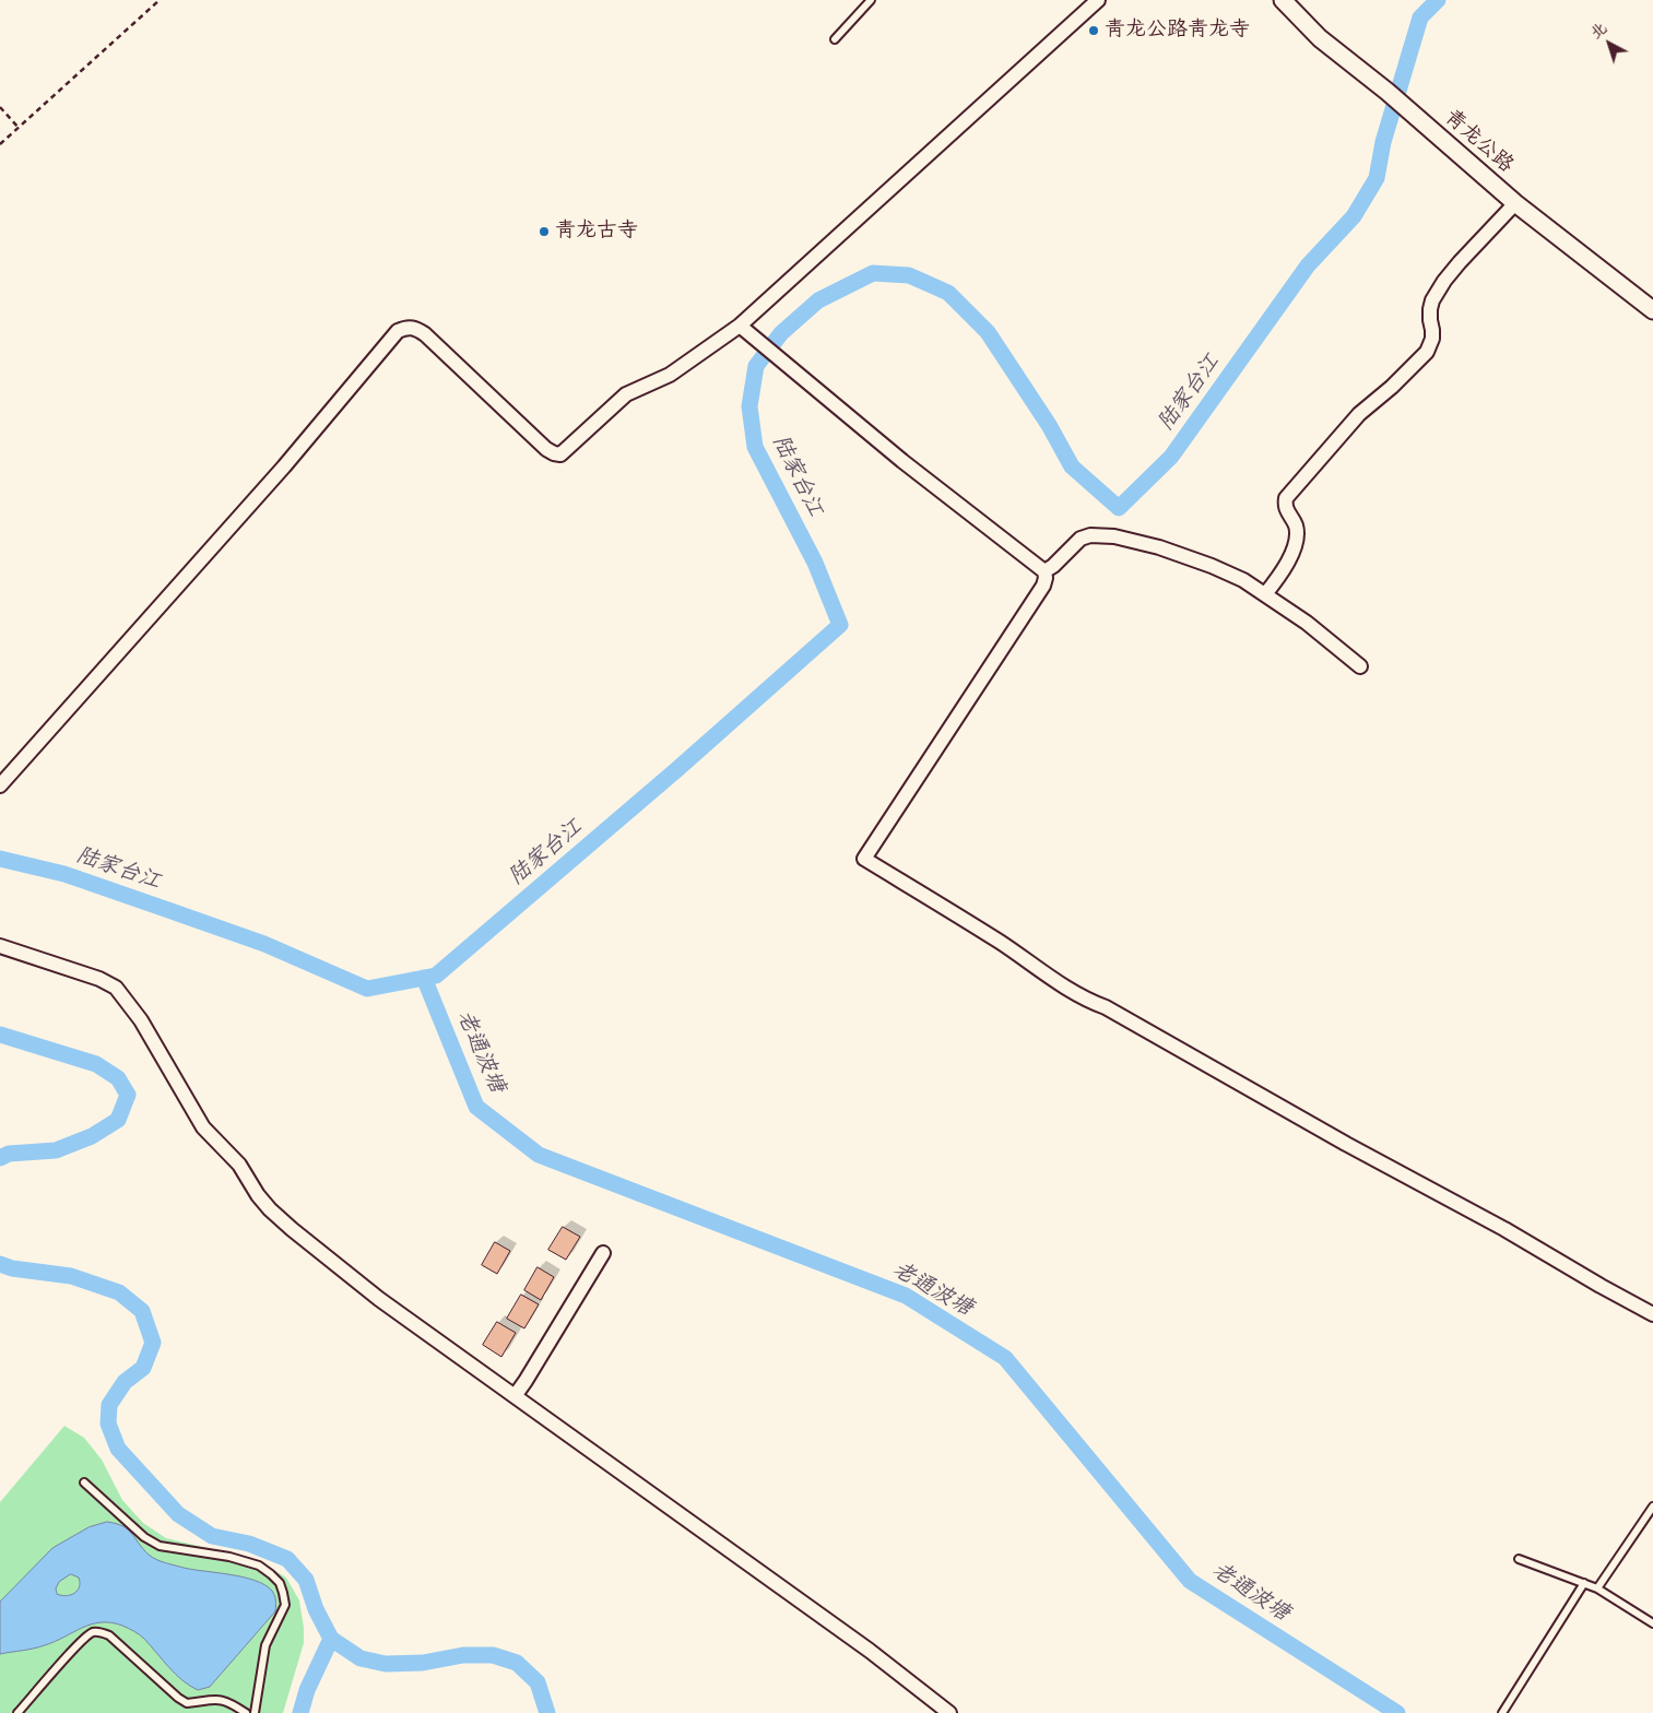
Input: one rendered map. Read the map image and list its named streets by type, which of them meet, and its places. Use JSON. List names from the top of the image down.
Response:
{
  "streets": {
    "street": ["青龙公路"]
  },
  "water": ["陆家台江", "老通波塘"],
  "places": ["青龙公路青龙寺", "青龙古寺"],
  "north": "top left"
}
